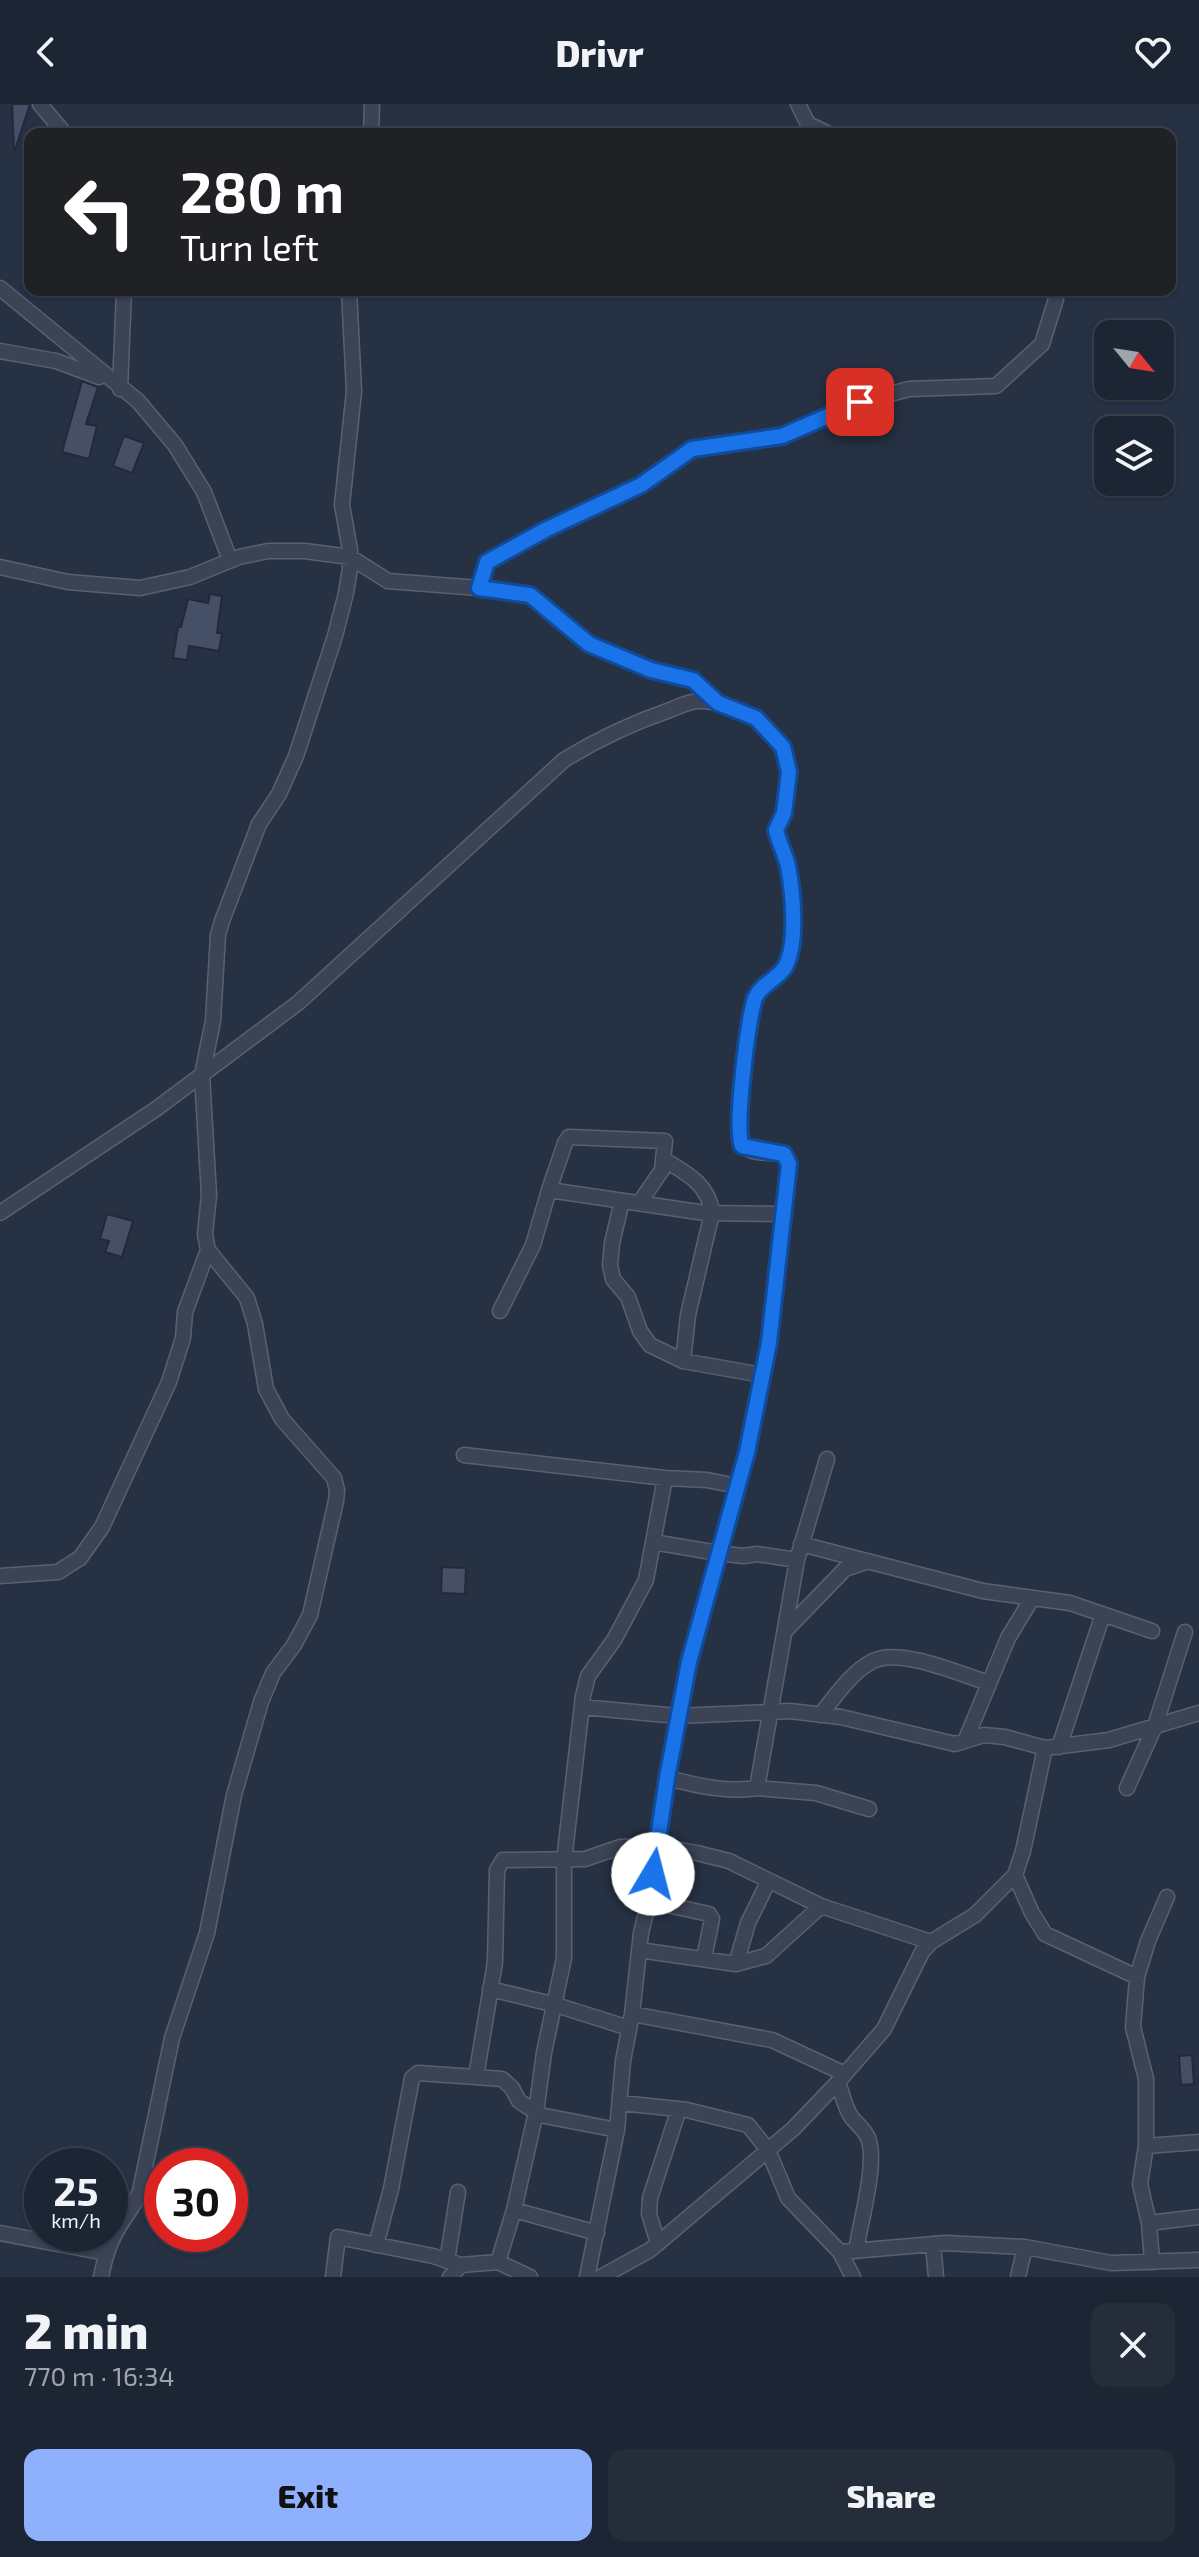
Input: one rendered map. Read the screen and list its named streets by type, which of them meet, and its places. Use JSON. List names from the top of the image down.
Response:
{
  "north": "bottom right",
  "page": {
    "header": "Drivr",
    "turn": ["280 m", "Turn left"],
    "speed": "25 km/h",
    "limit": "30",
    "heading": ["2 min", "770 m · 16:34"],
    "buttons": ["Exit", "Share"]
  }
}
